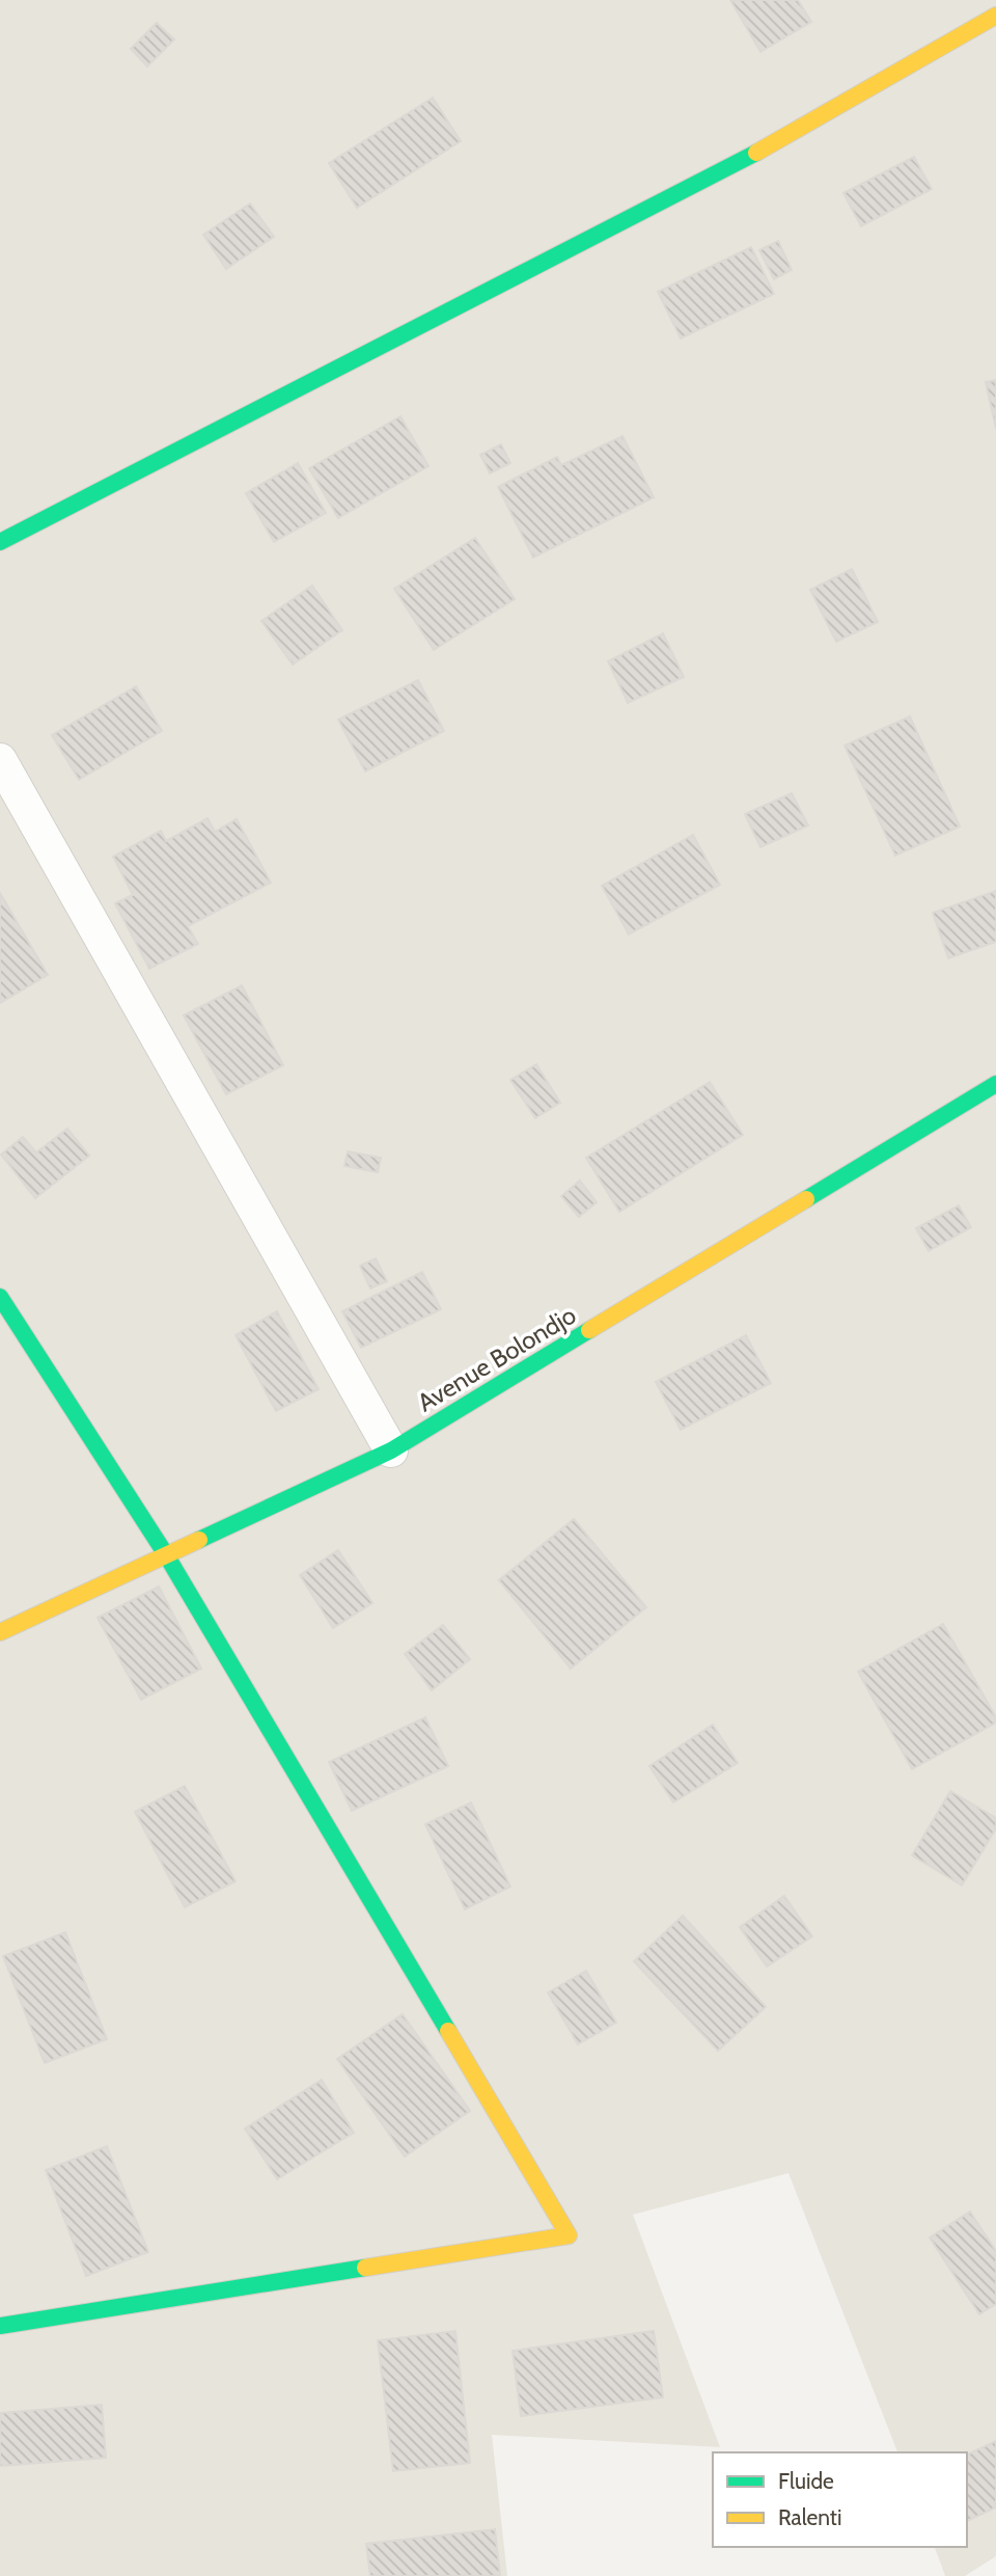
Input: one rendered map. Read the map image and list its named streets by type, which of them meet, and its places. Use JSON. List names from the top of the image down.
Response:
{
  "streets": {
    "street": ["Avenue Bolondjo"]
  },
  "legend": ["Fluide", "Ralenti"]
}
